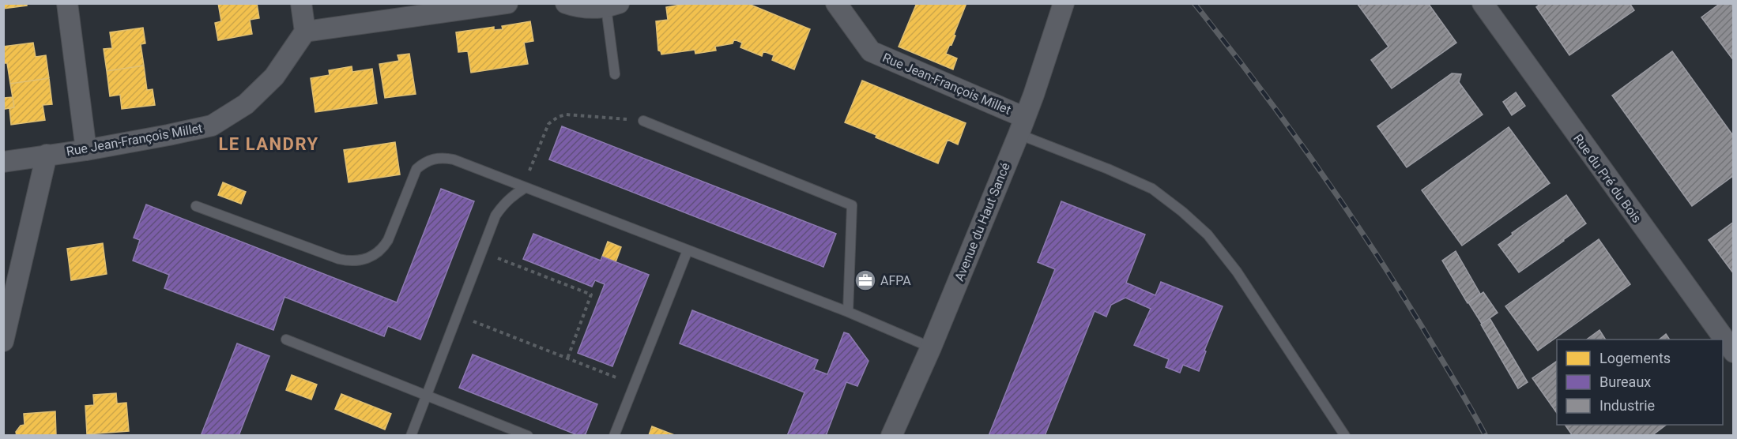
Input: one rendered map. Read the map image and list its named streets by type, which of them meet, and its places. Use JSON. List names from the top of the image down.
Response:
{
  "streets": {
    "street": ["Rue Jean-François Millet", "Rue du Pré du Bois", "Avenue du Haut Sancé"]
  },
  "crossings": [
    ["Rue Jean-François Millet", "Avenue du Haut Sancé"]
  ],
  "districts": ["LE LANDRY"],
  "places": {
    "office": ["AFPA"]
  },
  "legend": ["Logements", "Bureaux", "Industrie"]
}
